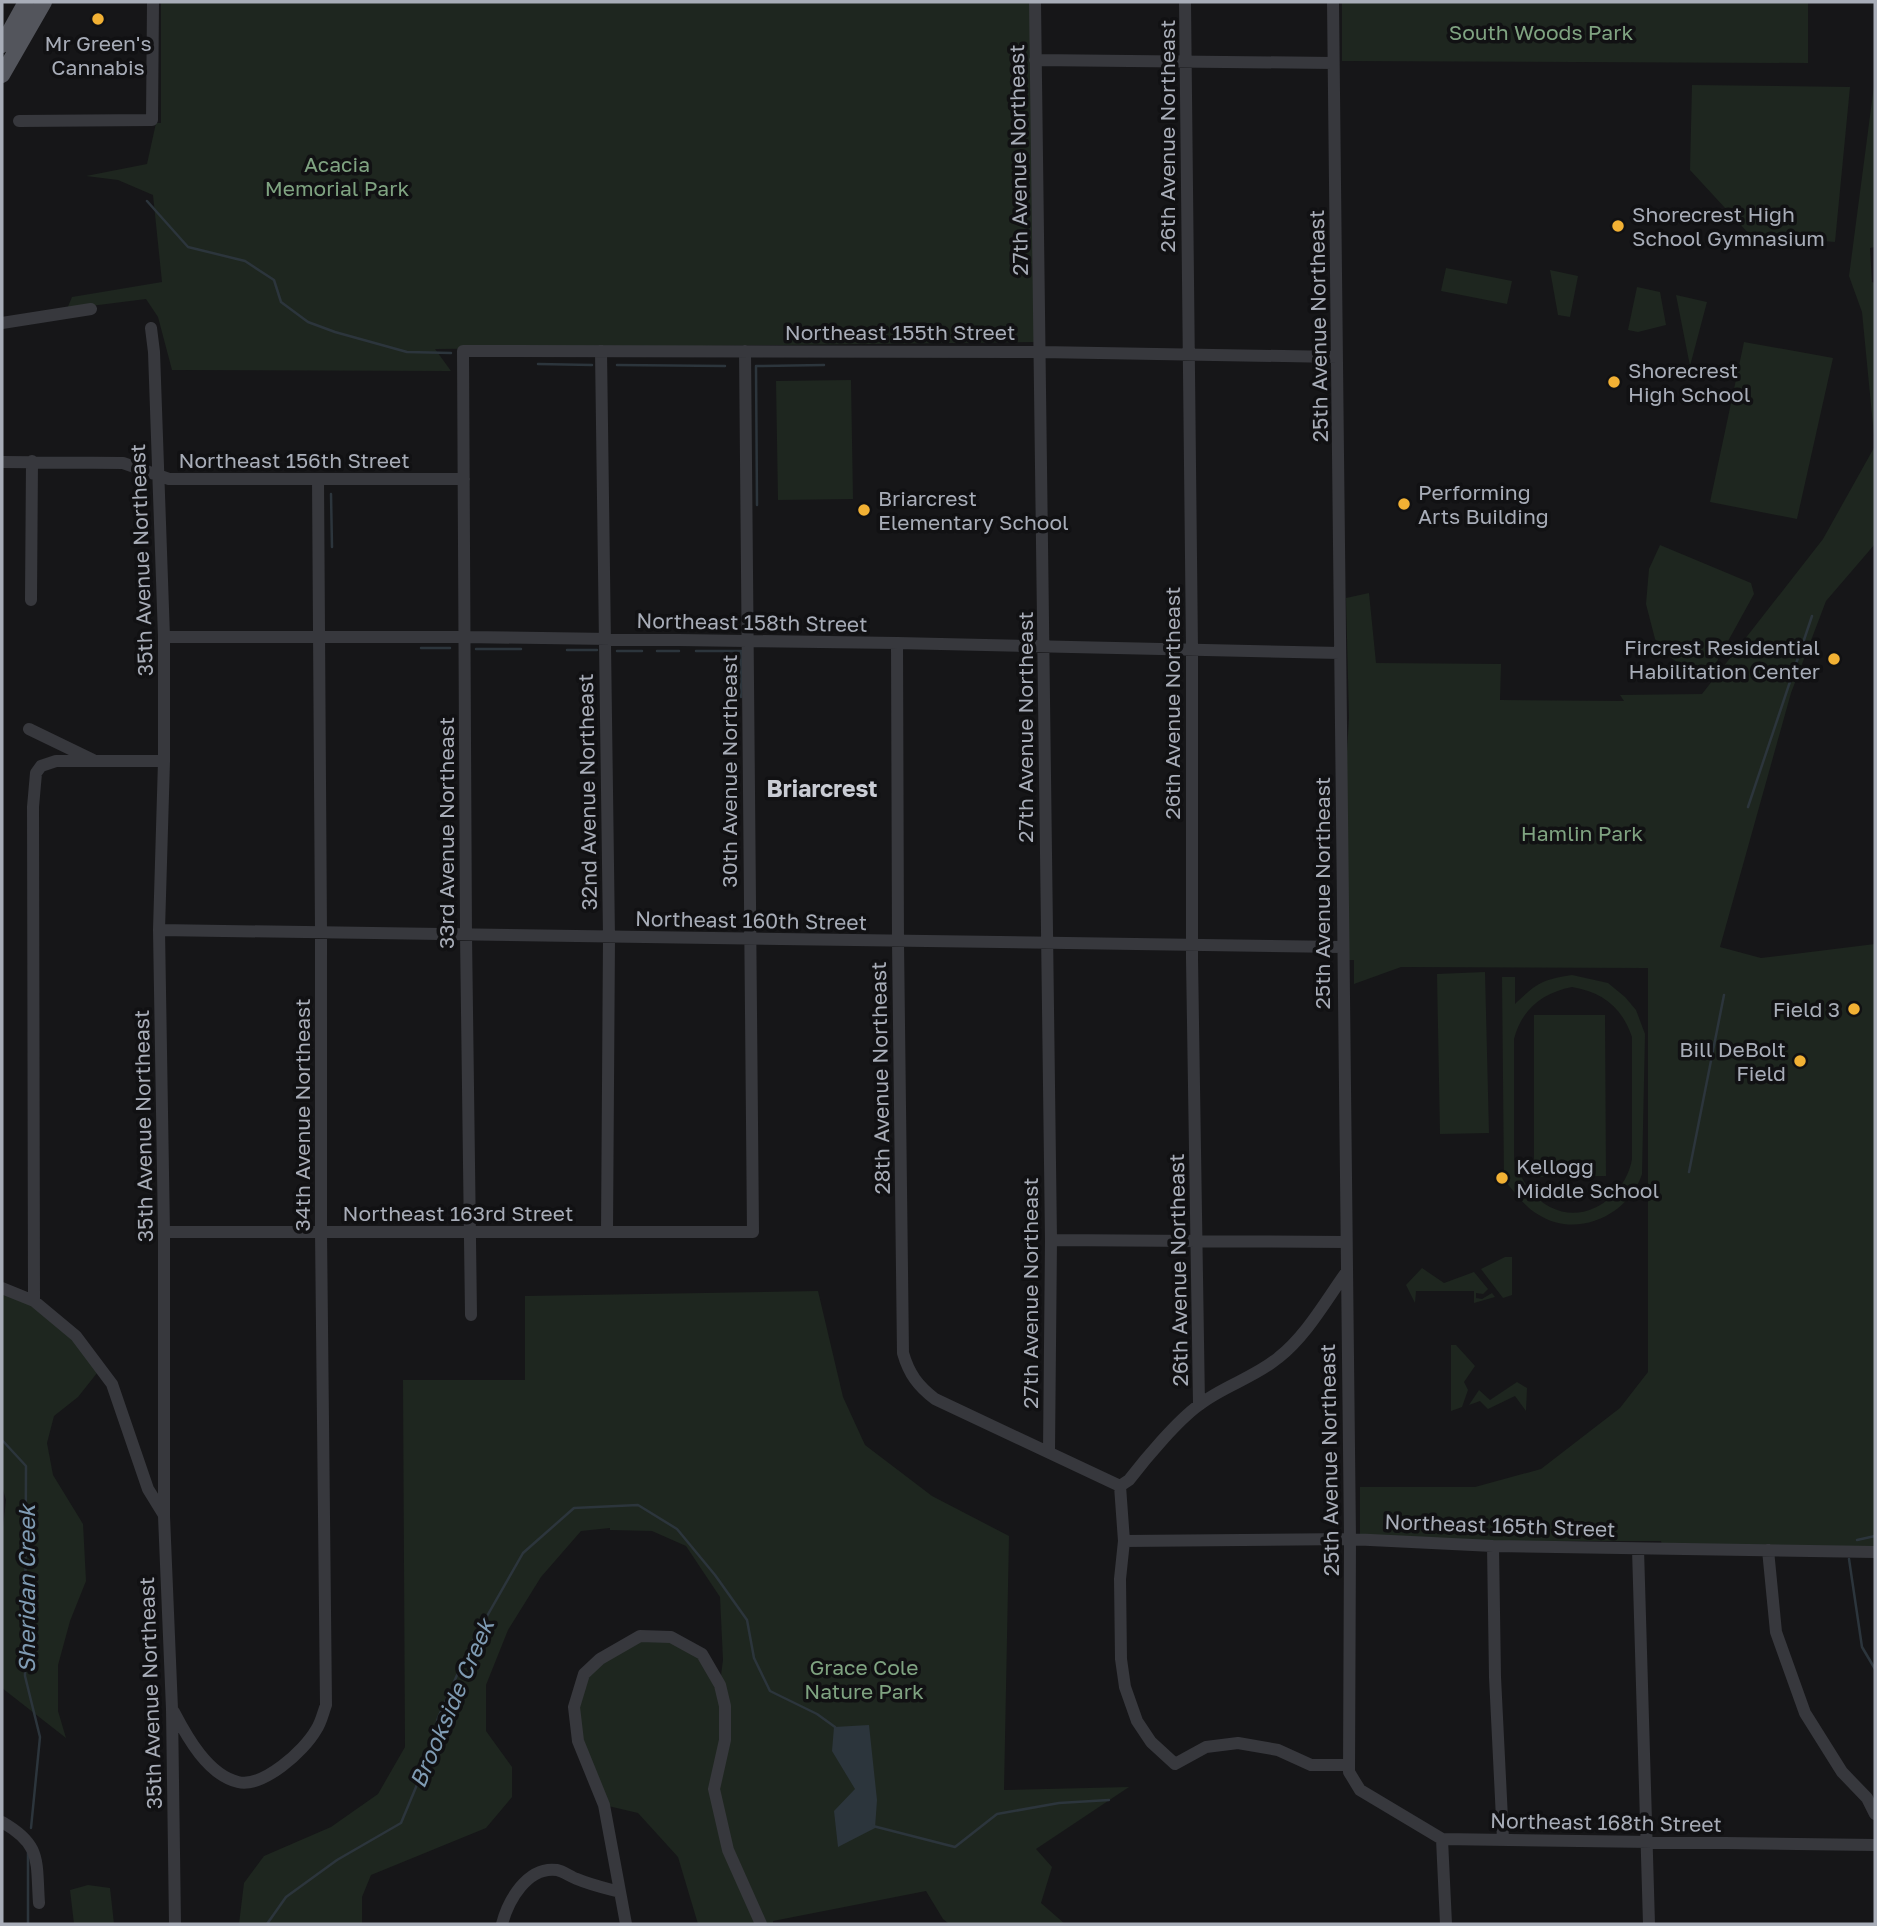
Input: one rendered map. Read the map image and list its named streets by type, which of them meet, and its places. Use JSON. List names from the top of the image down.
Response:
{
  "streets": {
    "street": [
      "26th Avenue Northeast",
      "27th Avenue Northeast",
      "25th Avenue Northeast",
      "Northeast 155th Street",
      "Northeast 156th Street",
      "35th Avenue Northeast",
      "Northeast 158th Street",
      "30th Avenue Northeast",
      "32nd Avenue Northeast",
      "33rd Avenue Northeast",
      "Northeast 160th Street",
      "28th Avenue Northeast",
      "34th Avenue Northeast",
      "Northeast 163rd Street",
      "Northeast 165th Street",
      "Northeast 168th Street"
    ]
  },
  "crossings": [
    ["26th Avenue Northeast", "Northeast 155th Street"],
    ["26th Avenue Northeast", "Northeast 158th Street"],
    ["26th Avenue Northeast", "Northeast 160th Street"],
    ["27th Avenue Northeast", "Northeast 155th Street"],
    ["27th Avenue Northeast", "Northeast 158th Street"],
    ["27th Avenue Northeast", "Northeast 160th Street"],
    ["27th Avenue Northeast", "28th Avenue Northeast"],
    ["25th Avenue Northeast", "Northeast 155th Street"],
    ["25th Avenue Northeast", "Northeast 158th Street"],
    ["25th Avenue Northeast", "Northeast 160th Street"],
    ["25th Avenue Northeast", "Northeast 165th Street"],
    ["25th Avenue Northeast", "Northeast 168th Street"],
    ["Northeast 155th Street", "30th Avenue Northeast"],
    ["Northeast 155th Street", "32nd Avenue Northeast"],
    ["Northeast 155th Street", "33rd Avenue Northeast"],
    ["Northeast 156th Street", "35th Avenue Northeast"],
    ["Northeast 156th Street", "33rd Avenue Northeast"],
    ["Northeast 156th Street", "34th Avenue Northeast"],
    ["35th Avenue Northeast", "Northeast 158th Street"],
    ["35th Avenue Northeast", "Northeast 160th Street"],
    ["35th Avenue Northeast", "34th Avenue Northeast"],
    ["35th Avenue Northeast", "Northeast 163rd Street"],
    ["Northeast 158th Street", "30th Avenue Northeast"],
    ["Northeast 158th Street", "32nd Avenue Northeast"],
    ["Northeast 158th Street", "33rd Avenue Northeast"],
    ["Northeast 158th Street", "28th Avenue Northeast"],
    ["Northeast 158th Street", "34th Avenue Northeast"],
    ["30th Avenue Northeast", "Northeast 160th Street"],
    ["30th Avenue Northeast", "Northeast 163rd Street"],
    ["32nd Avenue Northeast", "Northeast 160th Street"],
    ["32nd Avenue Northeast", "Northeast 163rd Street"],
    ["33rd Avenue Northeast", "Northeast 160th Street"],
    ["33rd Avenue Northeast", "Northeast 163rd Street"],
    ["Northeast 160th Street", "28th Avenue Northeast"],
    ["Northeast 160th Street", "34th Avenue Northeast"],
    ["34th Avenue Northeast", "Northeast 163rd Street"]
  ],
  "districts": ["Briarcrest"],
  "water": ["Sheridan Creek", "Brookside Creek"],
  "parks": [
    "South Woods Park",
    "Acacia Memorial Park",
    "Hamlin Park",
    "Grace Cole Nature Park"
  ],
  "places": [
    "Mr Green's Cannabis",
    "Shorecrest High School Gymnasium",
    "Shorecrest High School",
    "Performing Arts Building",
    "Briarcrest Elementary School",
    "Fircrest Residential Habilitation Center",
    "Field 3",
    "Bill DeBolt Field",
    "Kellogg Middle School"
  ]
}
